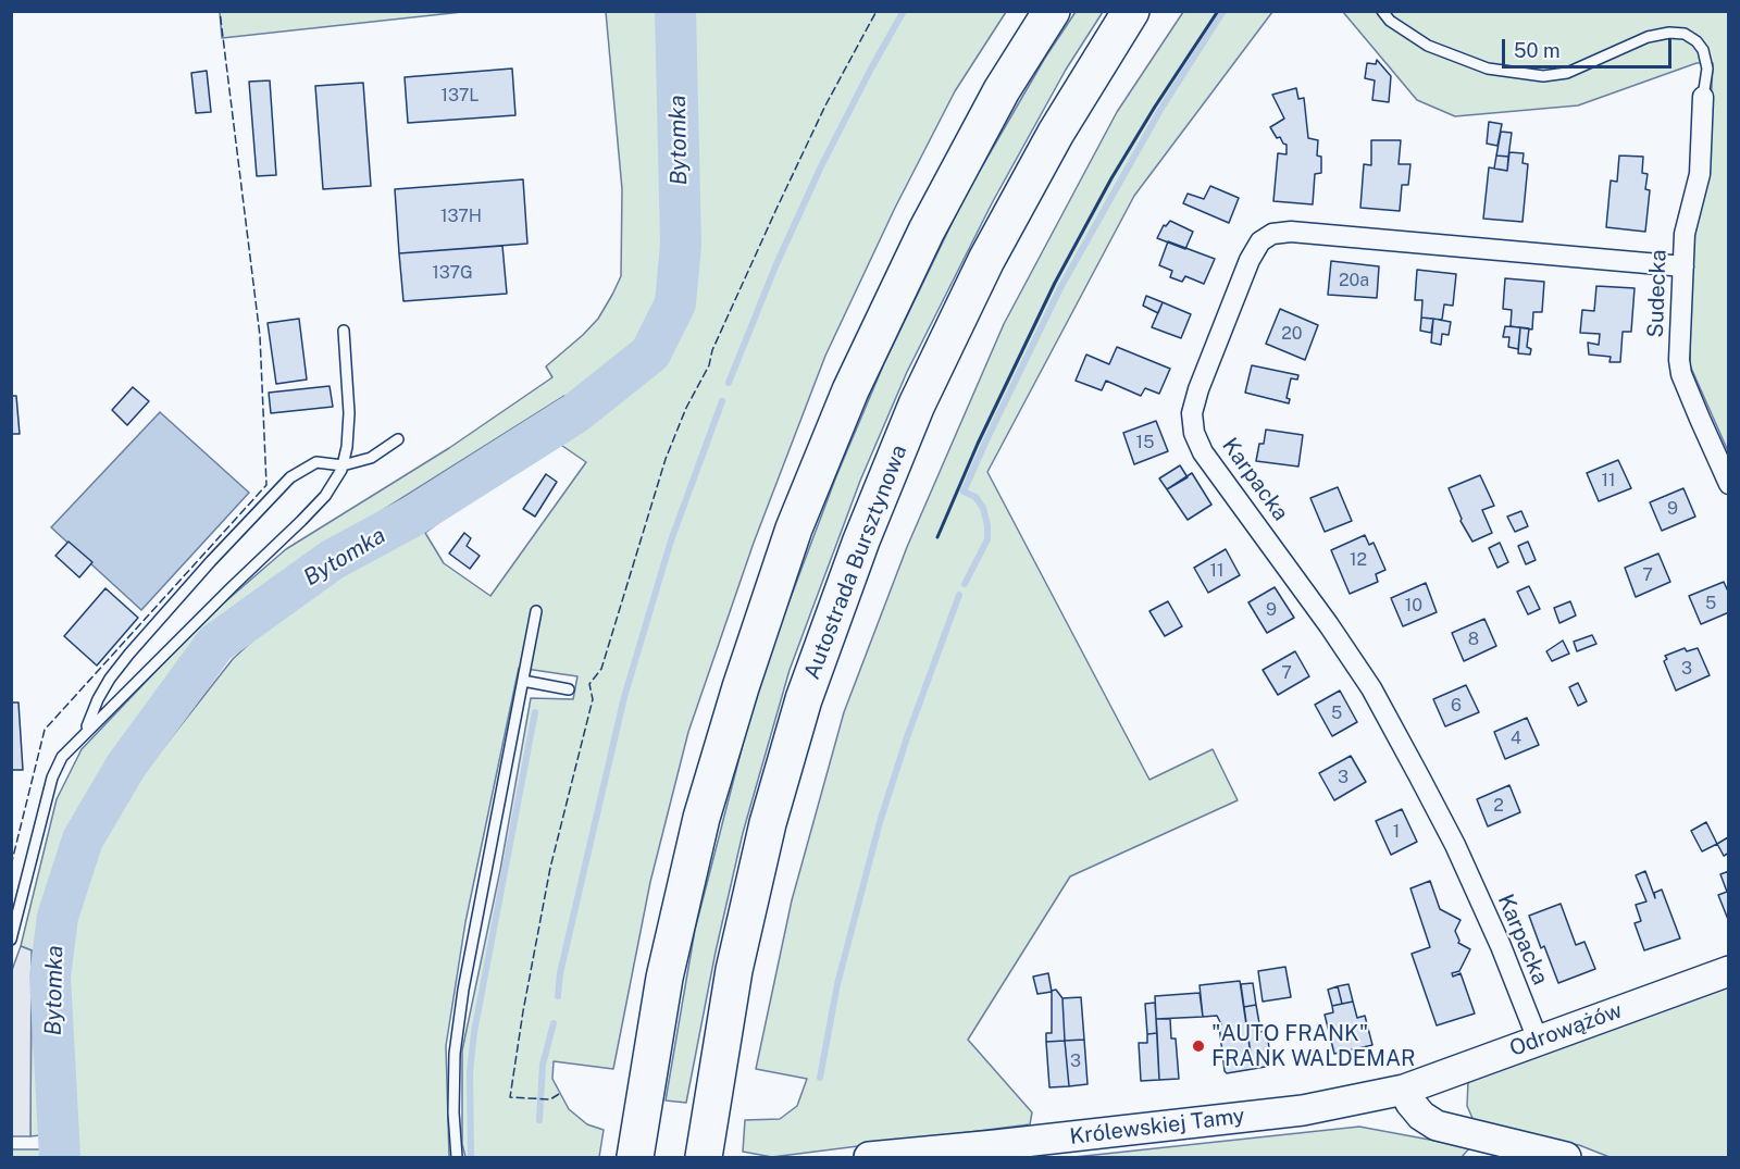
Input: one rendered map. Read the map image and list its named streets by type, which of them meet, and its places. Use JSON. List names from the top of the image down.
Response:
{
  "streets": {
    "highway": ["Autostrada Bursztynowa"],
    "street": [
      "Sudecka",
      "Karpacka",
      "Odrowążów",
      "Królewskiej Tamy"
    ]
  },
  "crossings": [
    ["Sudecka", "Karpacka"],
    ["Karpacka", "Odrowążów"],
    ["Odrowążów", "Królewskiej Tamy"]
  ],
  "water": ["Bytomka"],
  "places": ["\"AUTO FRANK\" FRANK WALDEMAR"],
  "house_numbers": [
    "137L",
    "137H",
    "137G",
    "20a",
    "20",
    "15",
    "11",
    "9",
    "12",
    "11",
    "7",
    "5",
    "10",
    "9",
    "8",
    "3",
    "7",
    "6",
    "5",
    "4",
    "3",
    "2",
    "1",
    "3"
  ],
  "scale_bar": "50 m"
}
